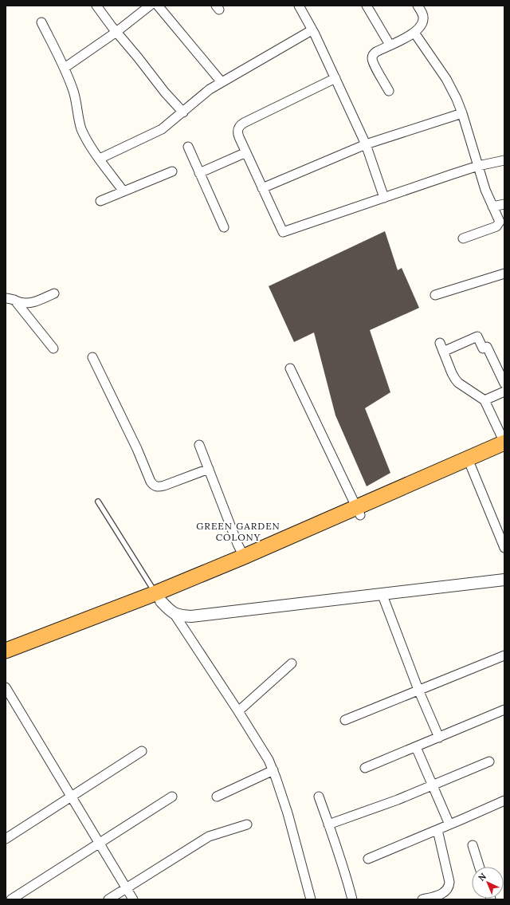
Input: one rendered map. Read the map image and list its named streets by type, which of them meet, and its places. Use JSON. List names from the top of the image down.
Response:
{
  "districts": ["GREEN GARDEN COLONY"],
  "north": "top left"
}
